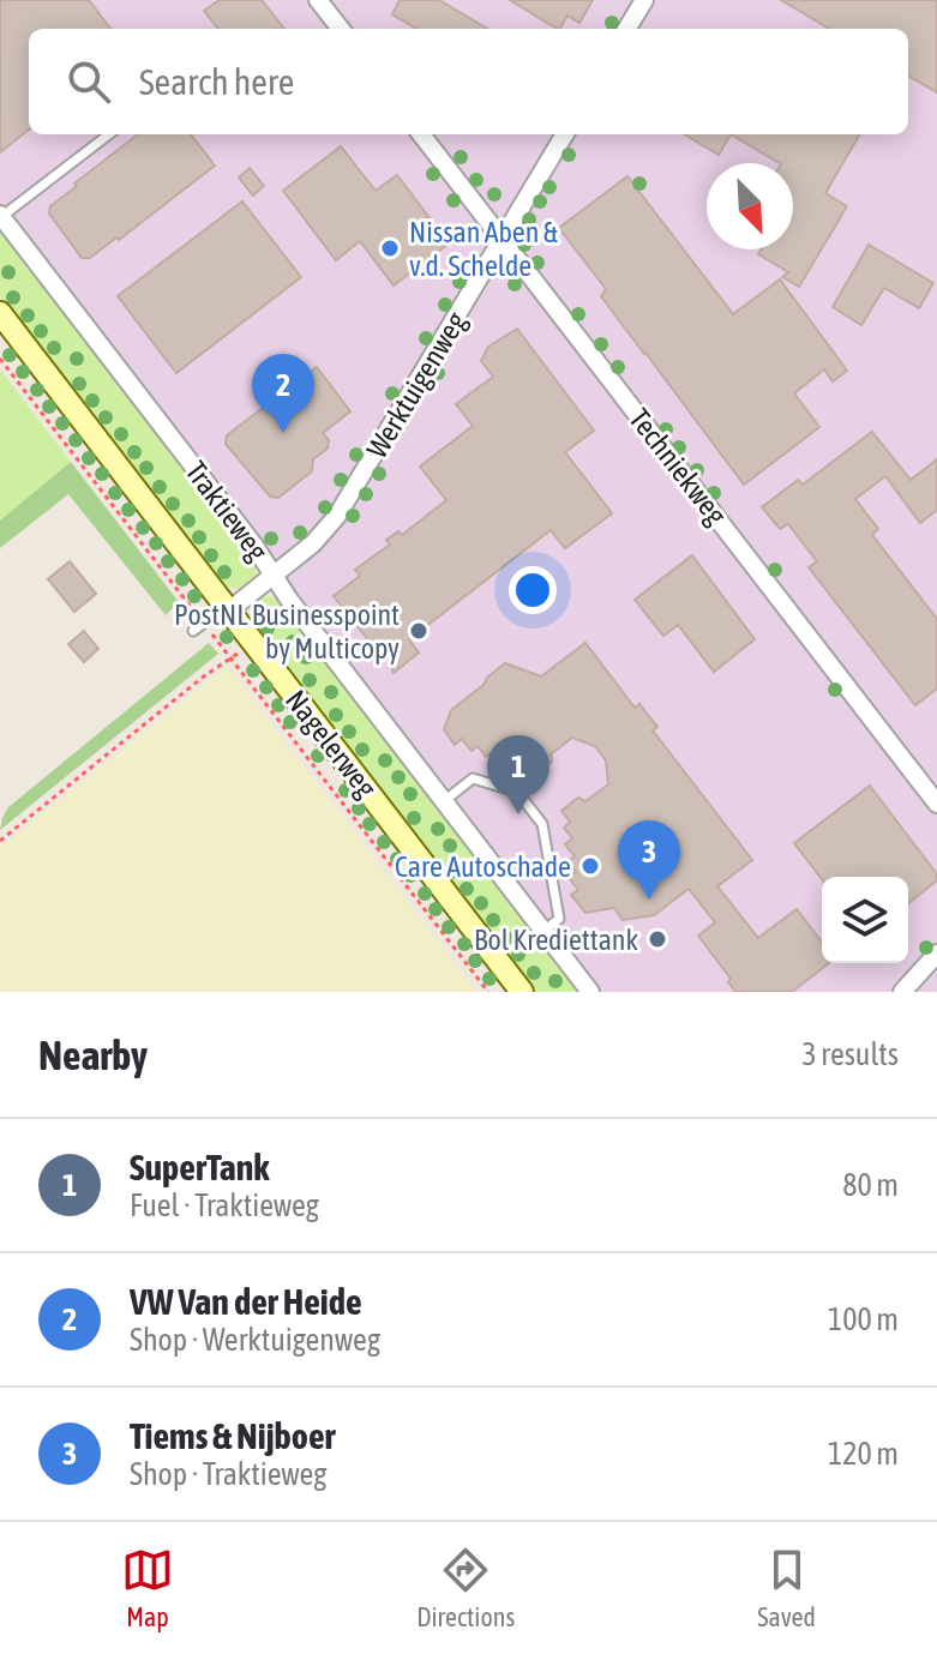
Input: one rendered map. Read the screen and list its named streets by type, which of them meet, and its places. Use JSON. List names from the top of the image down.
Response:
{
  "streets": {
    "main road": ["Nagelerweg"],
    "street": ["Werktuigenweg", "Techniekweg", "Traktieweg"]
  },
  "crossings": [
    ["Werktuigenweg", "Techniekweg"],
    ["Werktuigenweg", "Traktieweg"],
    ["Werktuigenweg", "Nagelerweg"]
  ],
  "places": [
    "Nissan Aben & v.d. Schelde",
    "PostNL Businesspoint by Multicopy",
    "Care Autoschade",
    "Bol Krediettank"
  ],
  "north": "bottom right",
  "page": {
    "search": "Search here",
    "pins": ["2", "1", "3"],
    "heading": ["Nearby", "3 results"],
    "list": [
      {
        "mark": "1",
        "name": "SuperTank",
        "note": "Fuel · Traktieweg",
        "value": "80 m"
      },
      {
        "mark": "2",
        "name": "VW Van der Heide",
        "note": "Shop · Werktuigenweg",
        "value": "100 m"
      },
      {
        "mark": "3",
        "name": "Tiems & Nijboer",
        "note": "Shop · Traktieweg",
        "value": "120 m"
      }
    ],
    "nav": ["Map", "Directions", "Saved"]
  }
}
